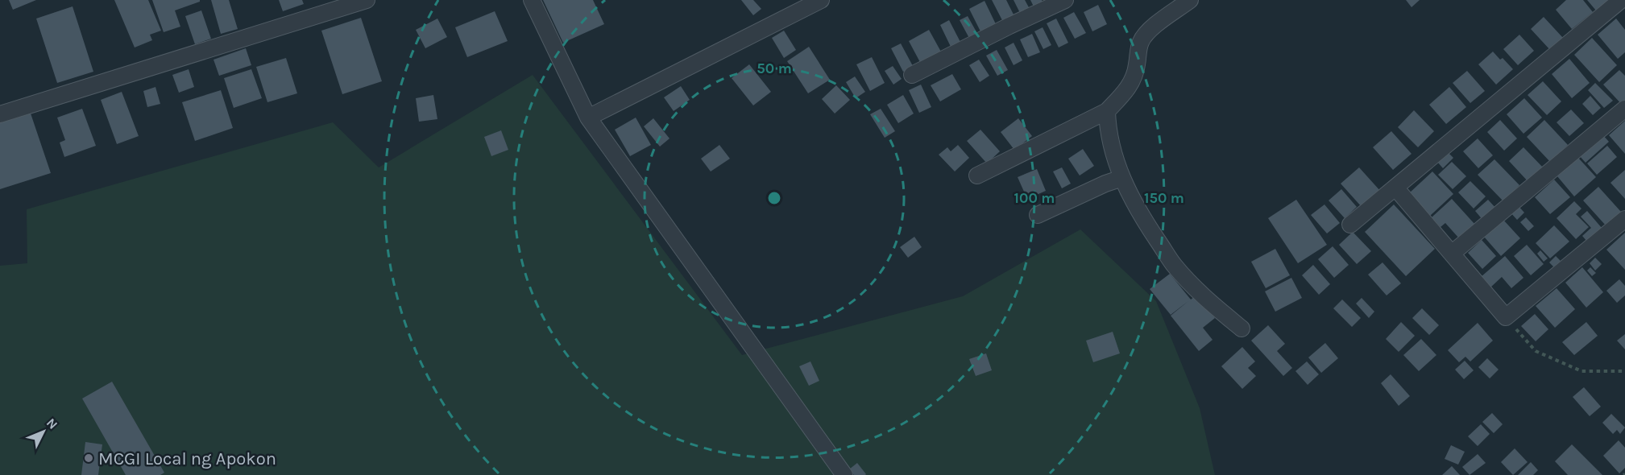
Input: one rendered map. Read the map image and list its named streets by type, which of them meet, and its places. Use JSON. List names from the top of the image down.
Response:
{
  "places": ["MCGI Local ng Apokon"],
  "north": "top right",
  "rings": ["50 m", "100 m", "150 m"]
}
